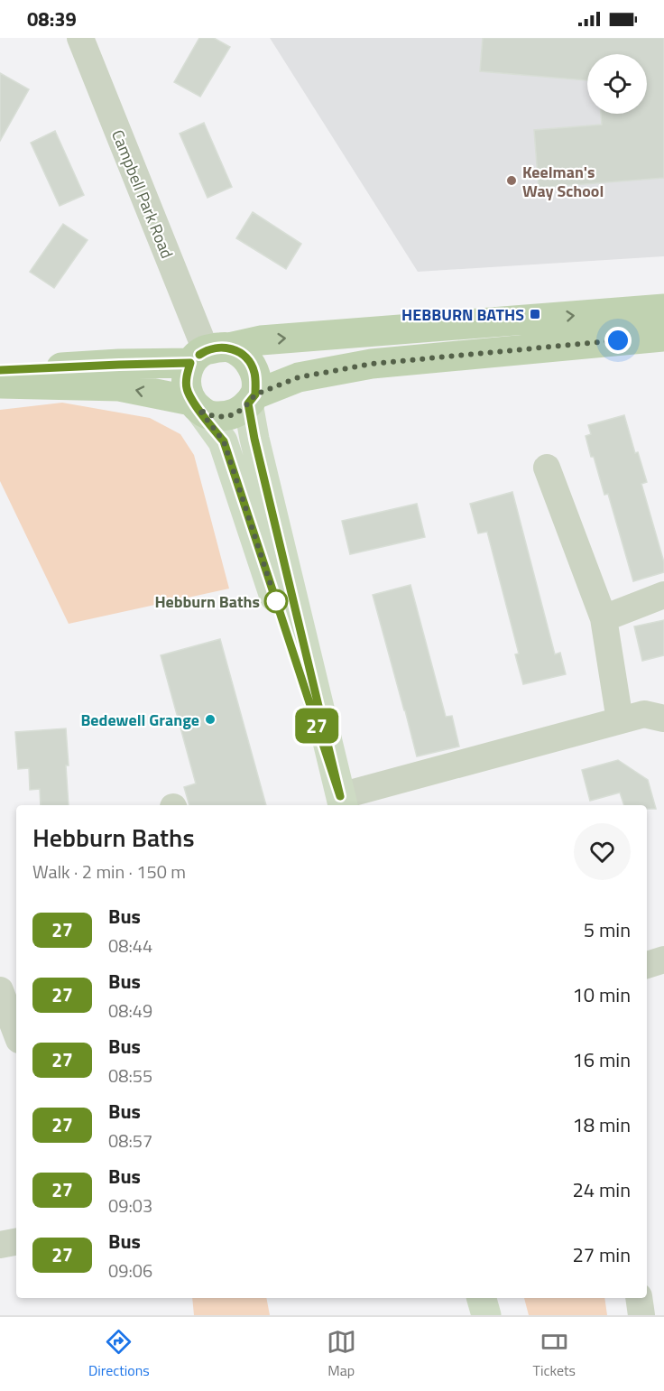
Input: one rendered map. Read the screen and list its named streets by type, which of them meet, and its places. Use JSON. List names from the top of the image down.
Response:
{
  "streets": {
    "street": ["Campbell Park Road"]
  },
  "places": {
    "other": ["Keelman's Way School", "Hebburn Baths", "Bedewell Grange"],
    "transit": ["HEBBURN BATHS"]
  },
  "lines": ["bus line 27"],
  "page": {
    "status": "08:39",
    "on_map": "27",
    "heading": ["Hebburn Baths", "Walk · 2 min · 150 m"],
    "list": [
      {
        "mark": "27",
        "name": "Bus",
        "note": "08:44",
        "value": "5 min"
      },
      {
        "mark": "27",
        "name": "Bus",
        "note": "08:49",
        "value": "10 min"
      },
      {
        "mark": "27",
        "name": "Bus",
        "note": "08:55",
        "value": "16 min"
      },
      {
        "mark": "27",
        "name": "Bus",
        "note": "08:57",
        "value": "18 min"
      },
      {
        "mark": "27",
        "name": "Bus",
        "note": "09:03",
        "value": "24 min"
      },
      {
        "mark": "27",
        "name": "Bus",
        "note": "09:06",
        "value": "27 min"
      }
    ],
    "tabs": ["Directions", "Map", "Tickets"]
  }
}
